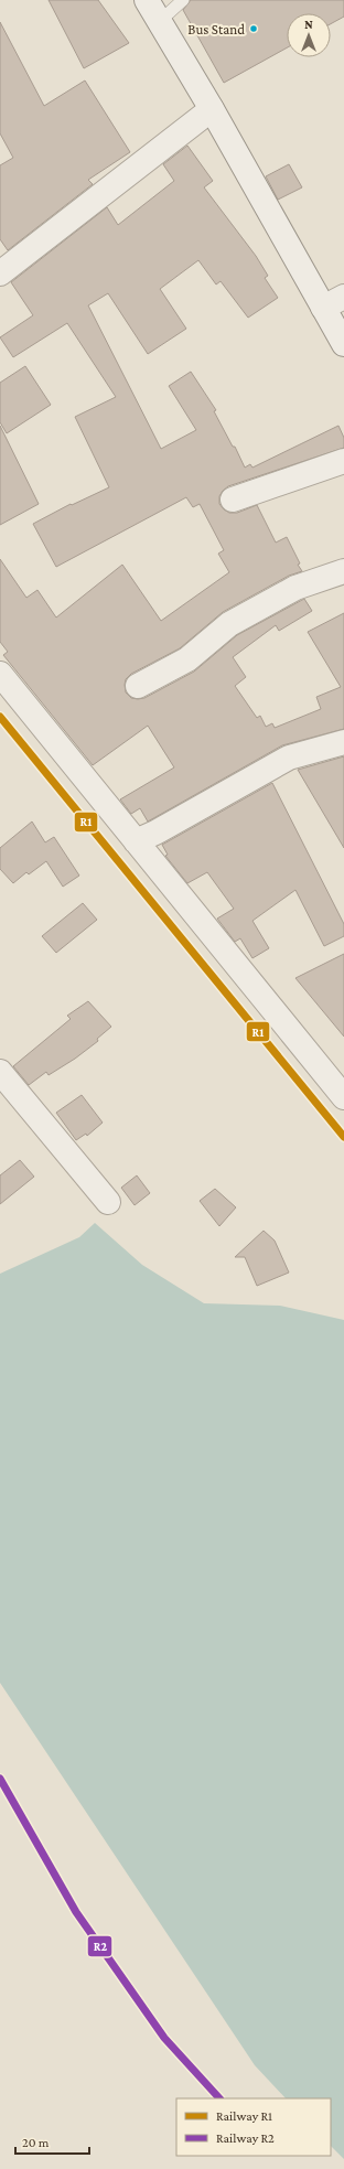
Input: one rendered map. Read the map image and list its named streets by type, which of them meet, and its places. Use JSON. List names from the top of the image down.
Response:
{
  "places": ["Bus Stand"],
  "lines": ["rail line R1", "rail line R2"],
  "legend": ["Railway R1", "Railway R2"],
  "scale_bar": "20 m",
  "north": "top"
}
